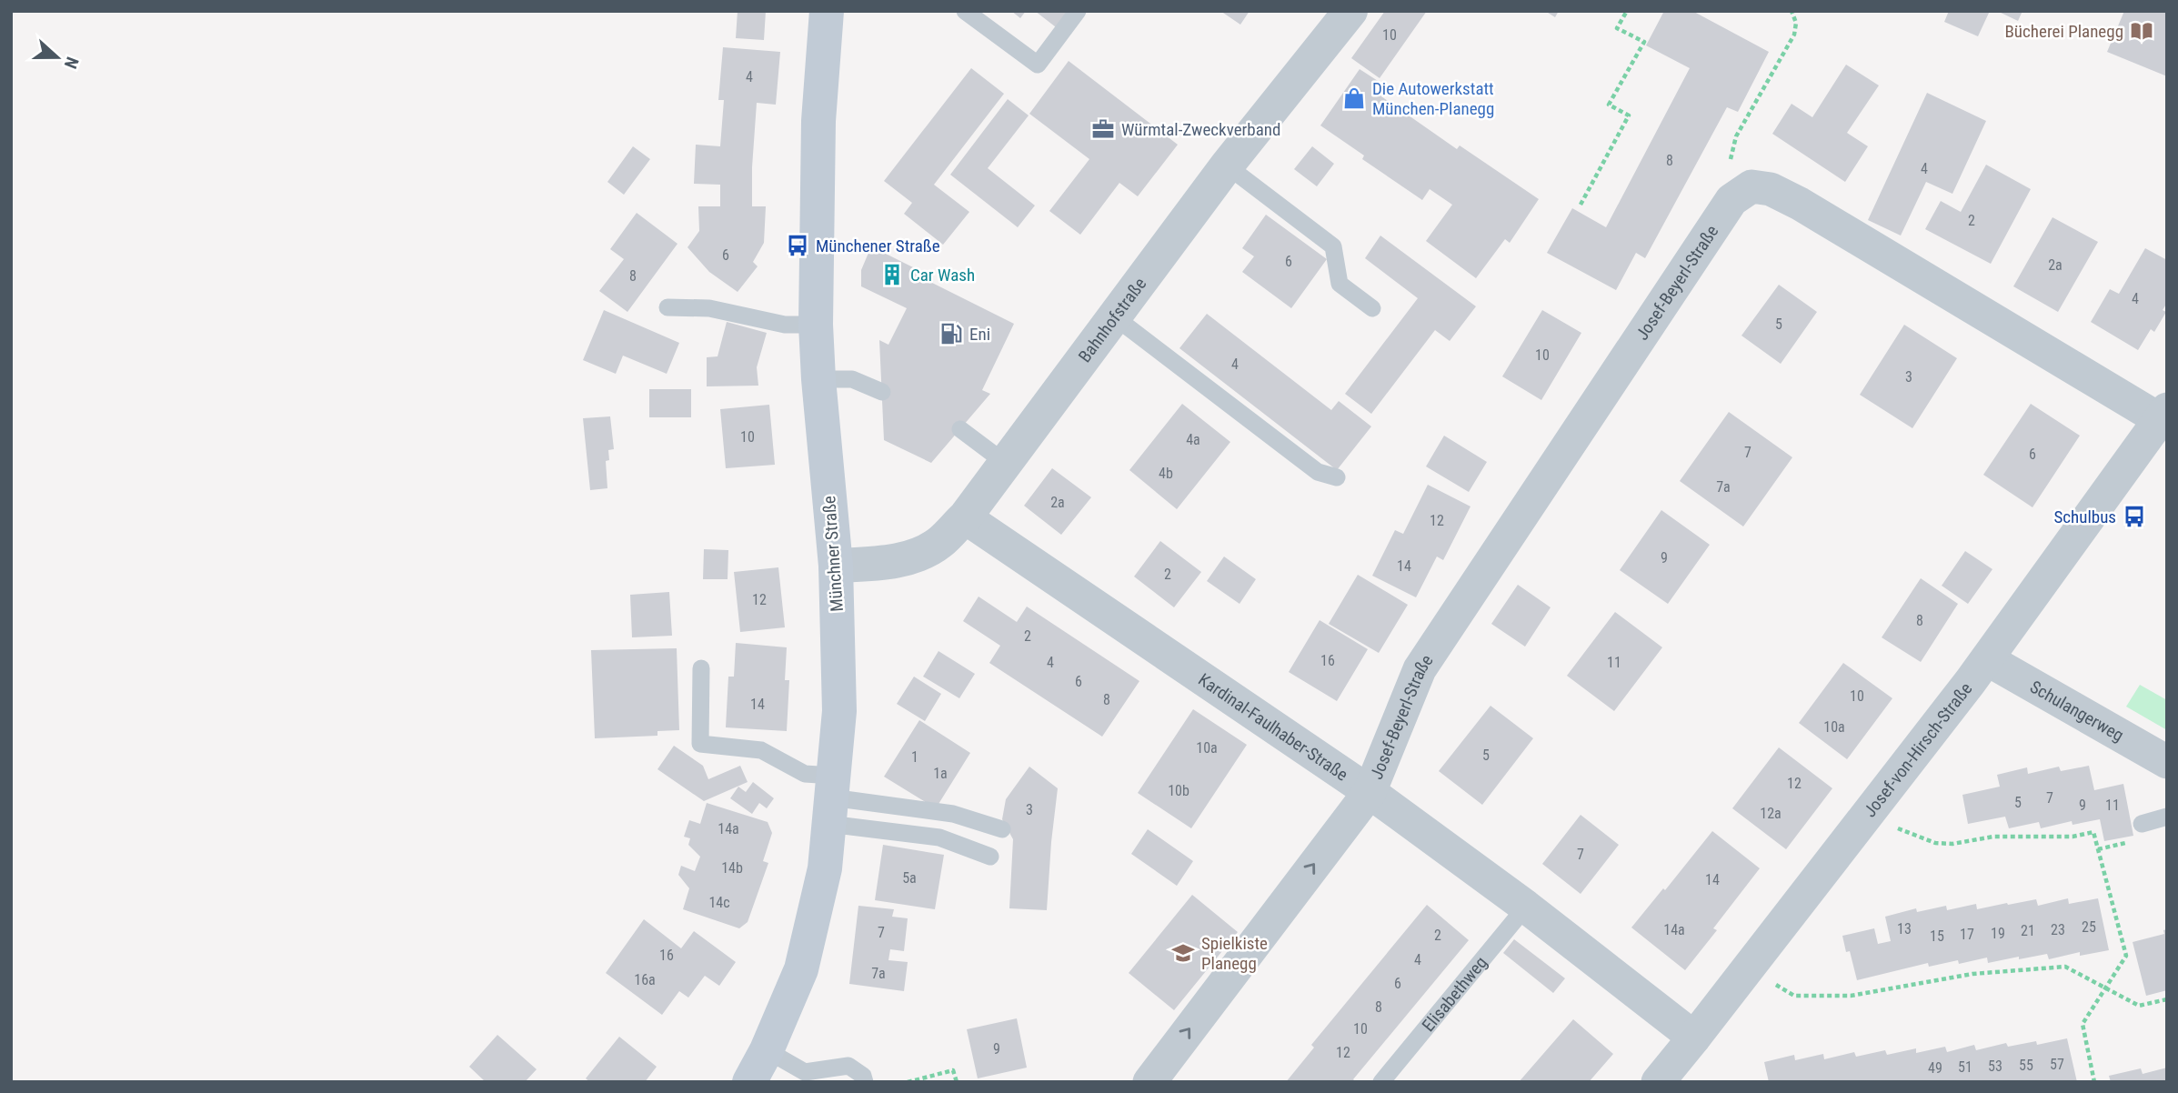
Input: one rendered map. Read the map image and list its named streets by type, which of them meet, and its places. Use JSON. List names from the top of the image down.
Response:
{
  "streets": {
    "main road": ["Münchner Straße"],
    "street": [
      "Josef-Beyerl-Straße",
      "Bahnhofstraße",
      "Schulangerweg",
      "Kardinal-Faulhaber-Straße",
      "Josef-von-Hirsch-Straße"
    ],
    "lane": ["Elisabethweg"]
  },
  "crossings": [
    ["Josef-Beyerl-Straße", "Kardinal-Faulhaber-Straße"],
    ["Bahnhofstraße", "Münchner Straße"],
    ["Bahnhofstraße", "Kardinal-Faulhaber-Straße"],
    ["Schulangerweg", "Josef-von-Hirsch-Straße"],
    ["Kardinal-Faulhaber-Straße", "Josef-von-Hirsch-Straße"],
    ["Kardinal-Faulhaber-Straße", "Elisabethweg"]
  ],
  "places": {
    "library": ["Bücherei Planegg"],
    "shop": ["Die Autowerkstatt München-Planegg"],
    "office": ["Würmtal-Zweckverband"],
    "bus stop": ["Münchener Straße", "Schulbus"],
    "building": ["Car Wash"],
    "fuel station": ["Eni"],
    "school or university": ["Spielkiste Planegg"]
  },
  "house_numbers": [
    "10",
    "4",
    "8",
    "4",
    "2",
    "6",
    "6",
    "2a",
    "8",
    "4",
    "5",
    "10",
    "4",
    "3",
    "10",
    "4a",
    "7",
    "6",
    "4b",
    "7a",
    "2a",
    "12",
    "9",
    "14",
    "2",
    "12",
    "8",
    "2",
    "16",
    "4",
    "11",
    "6",
    "10",
    "8",
    "14",
    "10a",
    "10a",
    "5",
    "1",
    "1a",
    "12",
    "10b",
    "7",
    "5",
    "9",
    "11",
    "3",
    "12a",
    "14a",
    "7",
    "14b",
    "5a",
    "14",
    "14c",
    "25",
    "13",
    "14a",
    "23",
    "21",
    "7",
    "19",
    "17",
    "2",
    "15",
    "16",
    "4",
    "7a",
    "16a",
    "6",
    "8",
    "10",
    "9",
    "12",
    "57",
    "55",
    "53",
    "51",
    "49"
  ],
  "north": "right"
}
